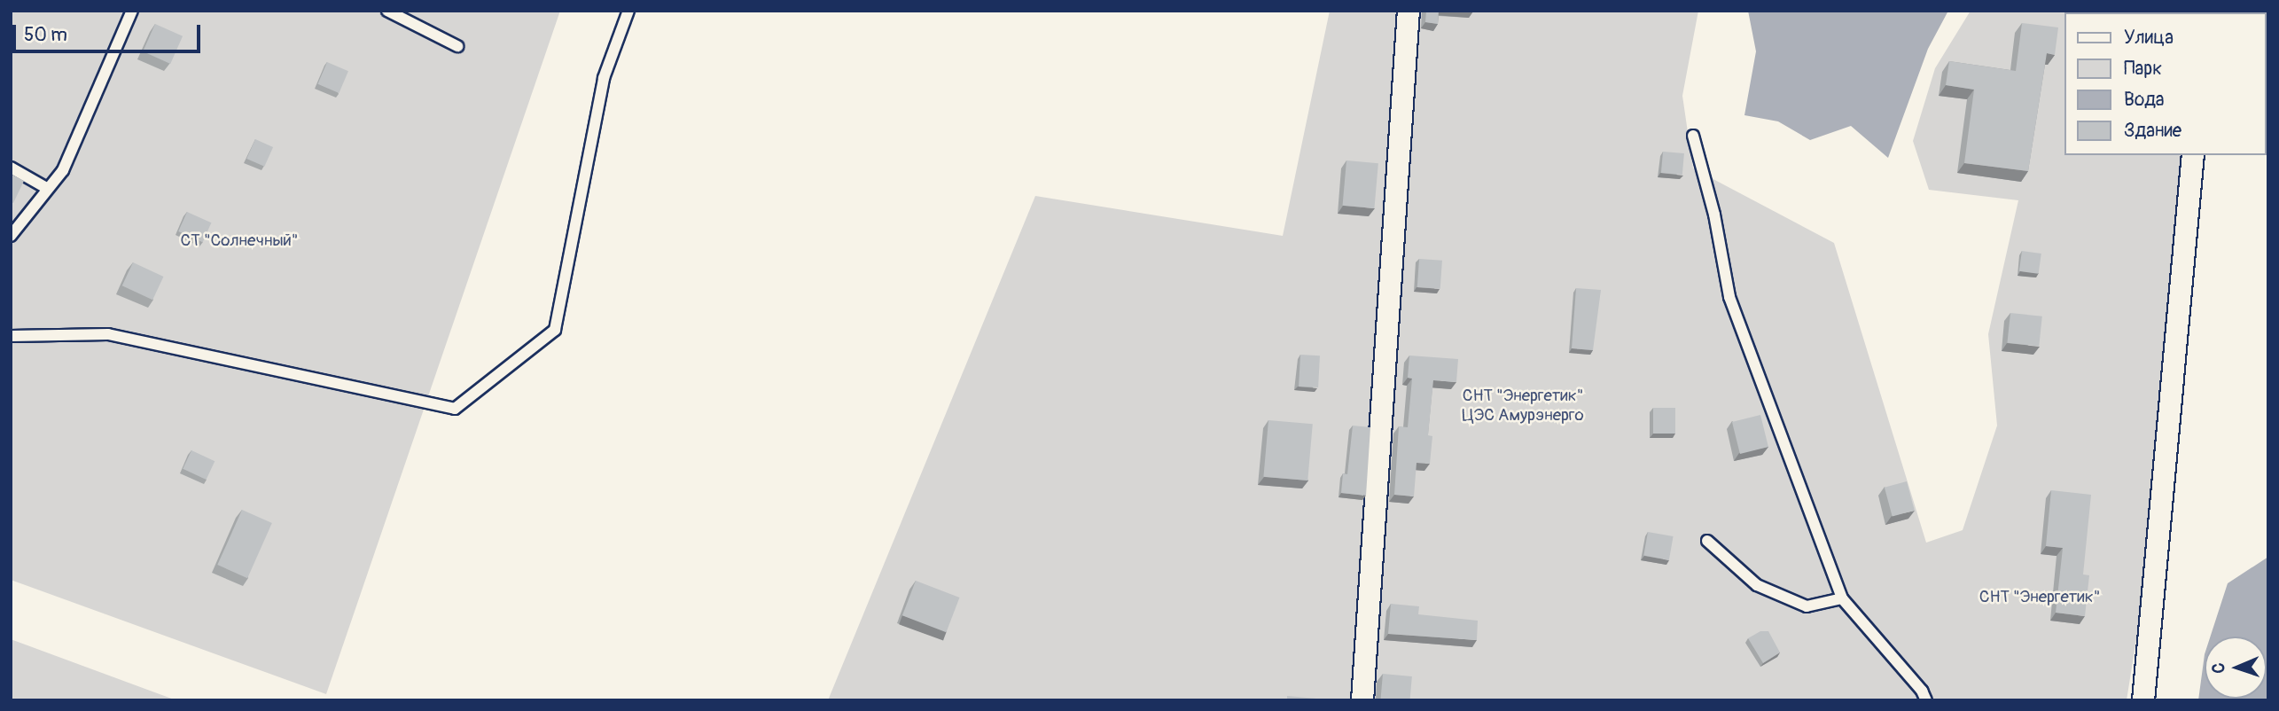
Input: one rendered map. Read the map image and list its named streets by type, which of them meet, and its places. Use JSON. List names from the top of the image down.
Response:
{
  "parks": ["СТ \"Солнечный\"", "СНТ \"Энергетик\" ЦЭС Амурэнерго", "СНТ \"Энергетик\""],
  "legend": [
    "Улица",
    "Парк",
    "Вода",
    "Здание"
  ],
  "scale_bar": "50 m",
  "north": "left"
}
